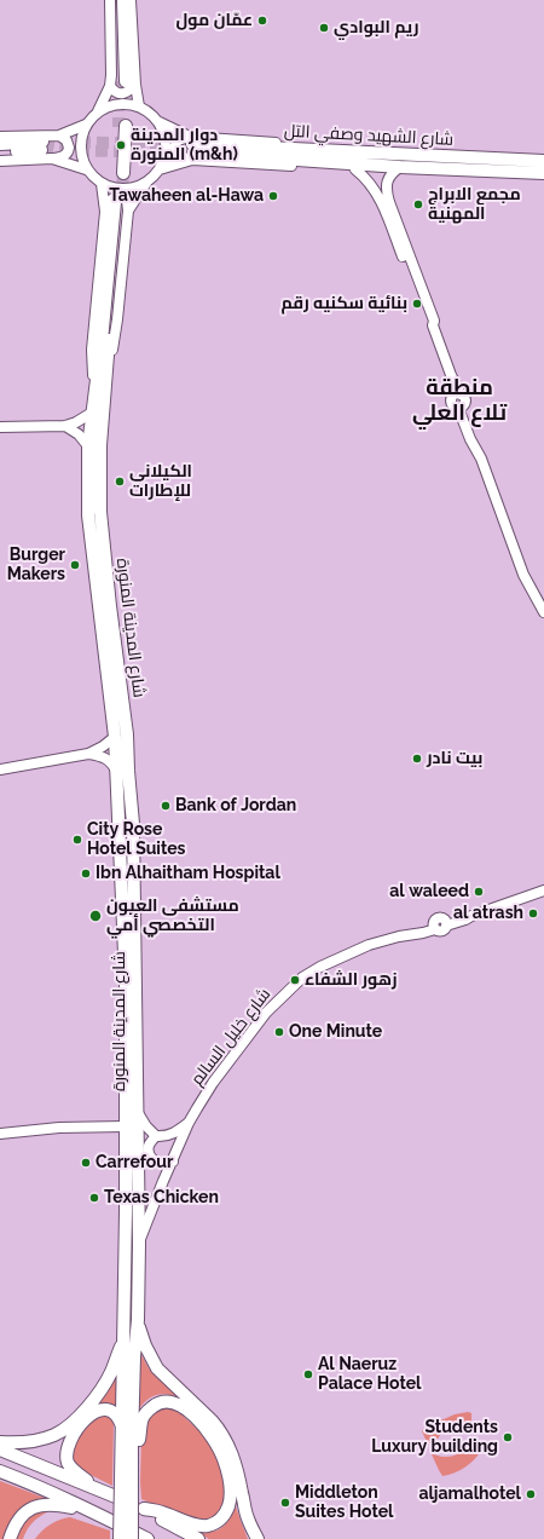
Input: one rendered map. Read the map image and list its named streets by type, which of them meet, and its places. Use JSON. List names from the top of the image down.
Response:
{
  "streets": {
    "main road": ["شارع الشهيد وصفي التل", "شارع المدينة المنورة"],
    "street": ["شارع خليل السالم"]
  },
  "crossings": [
    ["شارع المدينة المنورة", "شارع خليل السالم"]
  ],
  "districts": ["منطقة تلاع العلي"],
  "places": [
    "عمّان مول",
    "ريم البوادي",
    "دوار المدينة المنورة (m&h)",
    "Tawaheen al-Hawa",
    "مجمع الابراج المهنية",
    "بنائية سكنيه رقم",
    "الكيلاني للإطارات",
    "Burger Makers",
    "بيت نادر",
    "Bank of Jordan",
    "City Rose Hotel Suites",
    "Ibn Alhaitham Hospital",
    "al waleed",
    "al atrash",
    "مستشفى العيون التخصصي أمي",
    "زهور الشفاء",
    "One Minute",
    "Carrefour",
    "Texas Chicken",
    "Al Naeruz Palace Hotel",
    "Students Luxury building",
    "aljamalhotel",
    "Middleton Suites Hotel"
  ]
}
